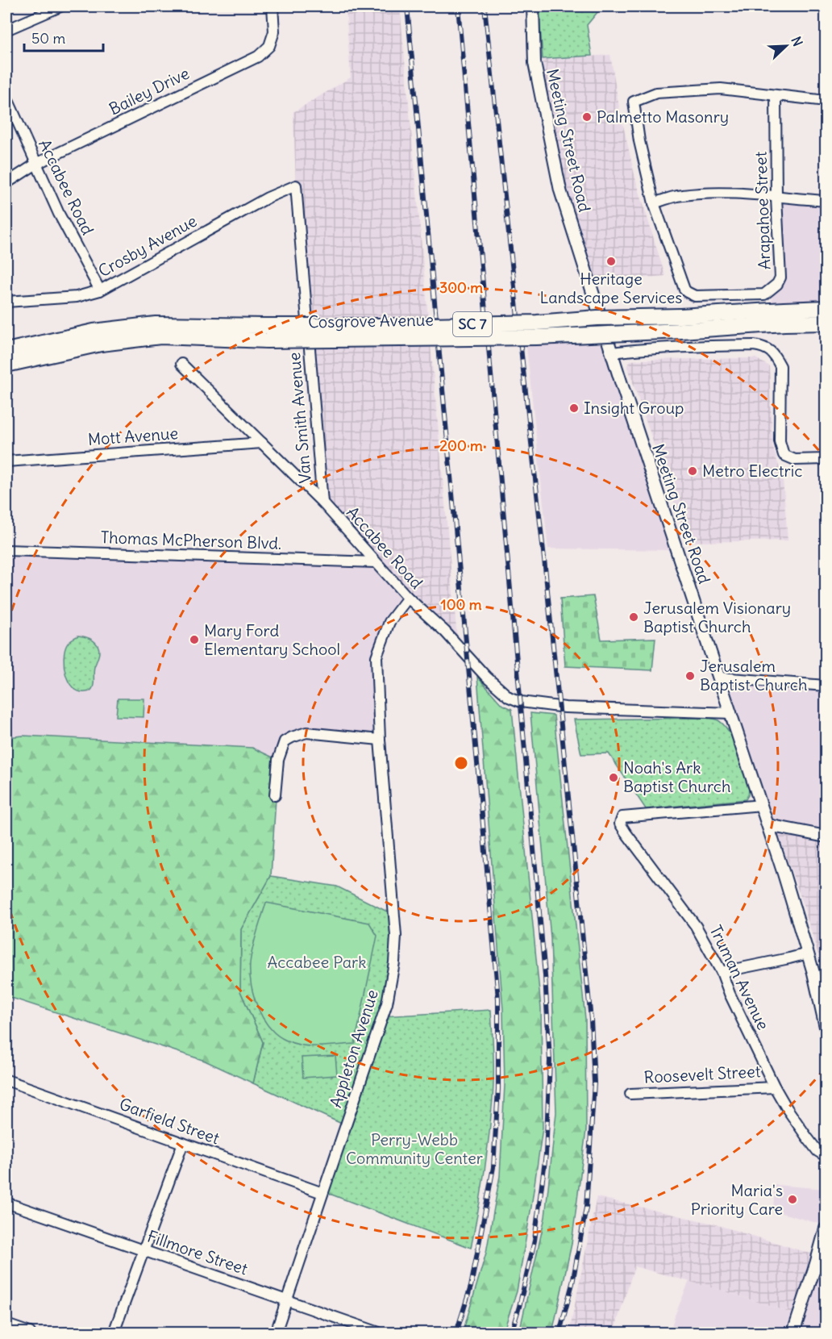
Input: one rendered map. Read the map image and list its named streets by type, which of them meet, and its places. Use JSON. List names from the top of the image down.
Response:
{
  "streets": {
    "main road": ["Cosgrove Avenue", "SC 7"],
    "street": [
      "Bailey Drive",
      "Meeting Street Road",
      "Accabee Road",
      "Arapahoe Street",
      "Crosby Avenue",
      "Van Smith Avenue",
      "Mott Avenue",
      "Thomas McPherson Blvd.",
      "Truman Avenue",
      "Appleton Avenue",
      "Roosevelt Street",
      "Garfield Street",
      "Fillmore Street"
    ]
  },
  "crossings": [
    ["Bailey Drive", "Accabee Road"],
    ["Meeting Street Road", "Accabee Road"],
    ["Meeting Street Road", "Truman Avenue"],
    ["Accabee Road", "Crosby Avenue"],
    ["Accabee Road", "Van Smith Avenue"],
    ["Accabee Road", "Mott Avenue"],
    ["Accabee Road", "Thomas McPherson Blvd."],
    ["Accabee Road", "Appleton Avenue"],
    ["Crosby Avenue", "Van Smith Avenue"],
    ["Truman Avenue", "Roosevelt Street"],
    ["Appleton Avenue", "Garfield Street"],
    ["Appleton Avenue", "Fillmore Street"]
  ],
  "parks": ["Accabee Park", "Perry-Webb Community Center"],
  "places": [
    "Palmetto Masonry",
    "Heritage Landscape Services",
    "Insight Group",
    "Metro Electric",
    "Jerusalem Visionary Baptist Church",
    "Mary Ford Elementary School",
    "Jerusalem Baptist Church",
    "Noah's Ark Baptist Church",
    "Maria's Priority Care"
  ],
  "scale_bar": "50 m",
  "north": "top right",
  "rings": ["300 m", "200 m", "100 m"]
}
